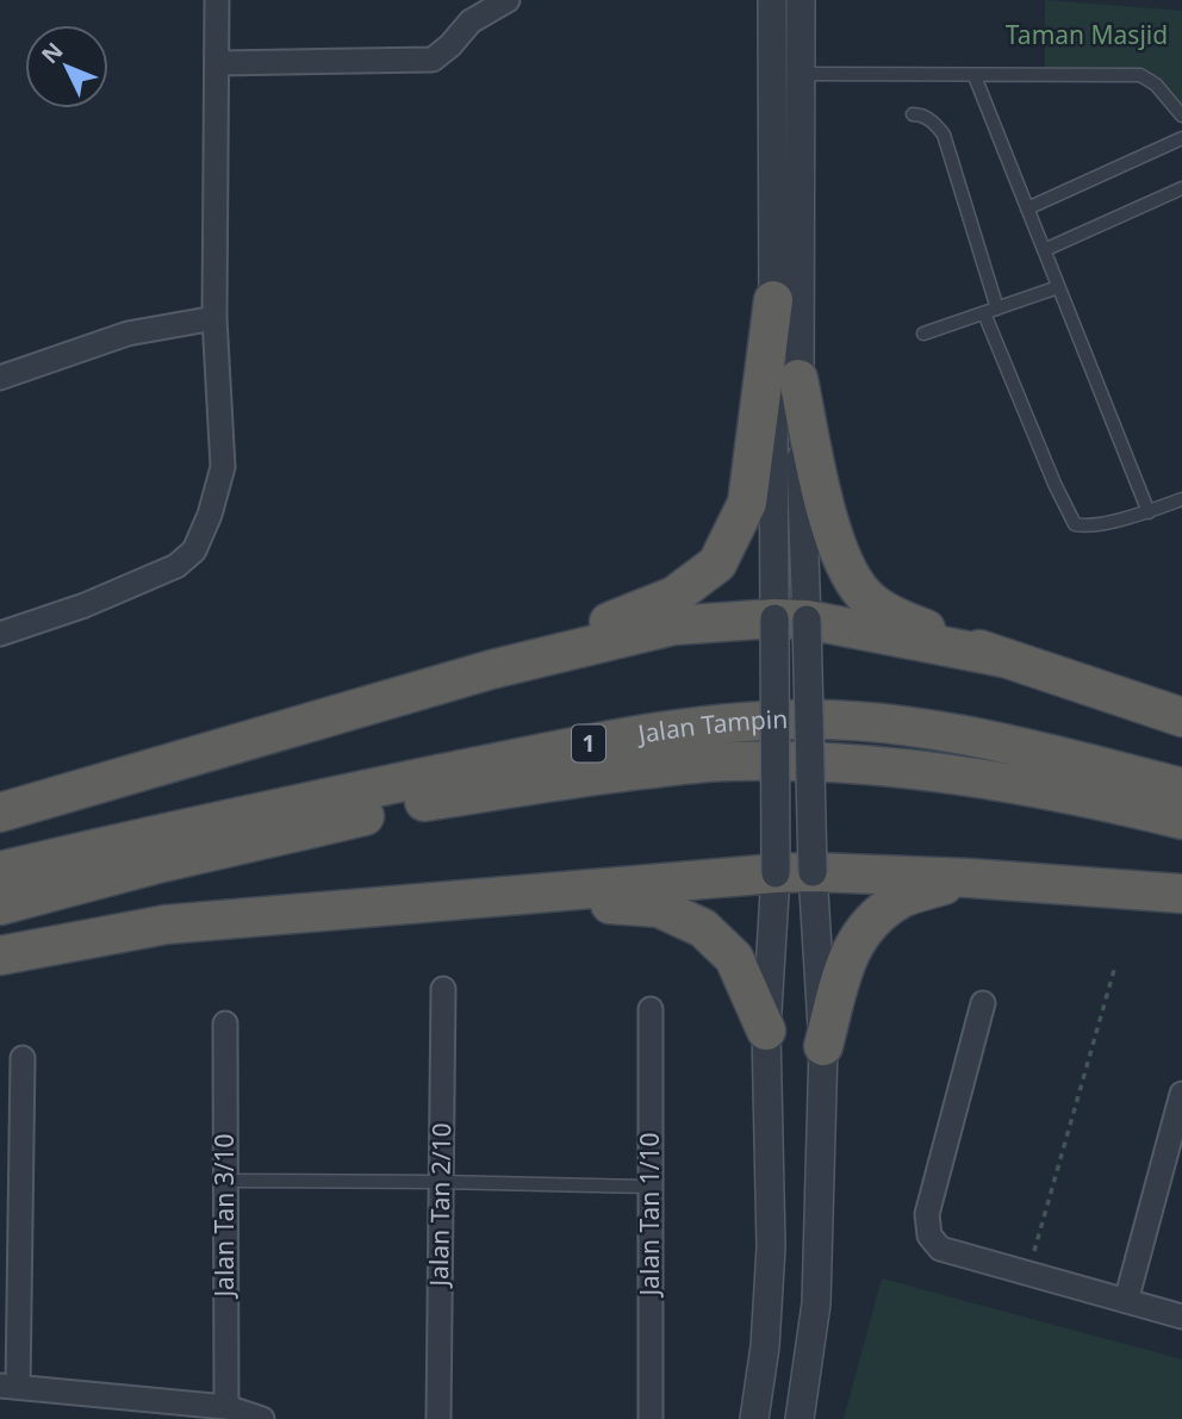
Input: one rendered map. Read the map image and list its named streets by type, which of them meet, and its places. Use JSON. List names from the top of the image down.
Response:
{
  "streets": {
    "highway": ["Jalan Tampin", "1"],
    "street": ["Jalan Tan 2/10", "Jalan Tan 1/10", "Jalan Tan 3/10"]
  },
  "parks": ["Taman Masjid"],
  "north": "top left"
}
